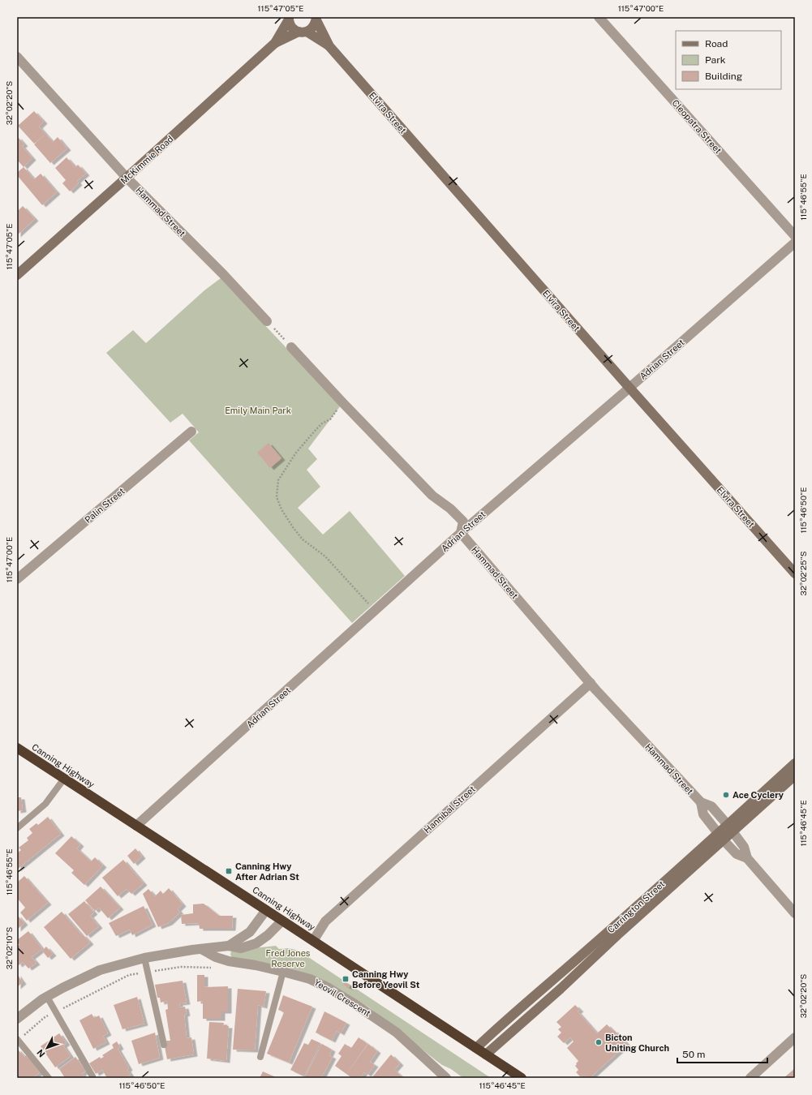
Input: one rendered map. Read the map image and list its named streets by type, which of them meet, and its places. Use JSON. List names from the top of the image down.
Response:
{
  "streets": {
    "highway": ["Canning Highway"],
    "main road": ["Elvira Street", "McKimmie Road", "Carrington Street"],
    "street": [
      "Cleopatra Street",
      "Hammad Street",
      "Adrian Street",
      "Palin Street",
      "Hannibal Street",
      "Yeovil Crescent"
    ]
  },
  "crossings": [
    ["Elvira Street", "McKimmie Road"],
    ["Elvira Street", "Adrian Street"],
    ["McKimmie Road", "Hammad Street"],
    ["Hammad Street", "Adrian Street"],
    ["Hammad Street", "Hannibal Street"],
    ["Hammad Street", "Carrington Street"],
    ["Adrian Street", "Canning Highway"],
    ["Canning Highway", "Hannibal Street"],
    ["Canning Highway", "Carrington Street"]
  ],
  "parks": ["Emily Main Park", "Fred Jones Reserve"],
  "places": {
    "other": ["Ace Cyclery", "Bicton Uniting Church"],
    "transit": ["Canning Hwy After Adrian St", "Canning Hwy Before Yeovil St"]
  },
  "legend": ["Road", "Park", "Building"],
  "scale_bar": "50 m",
  "north": "bottom left",
  "coordinates": [
    "115°47'05\"E",
    "115°47'00\"E",
    "32°02'20\"S",
    "115°46'55\"E",
    "115°46'50\"E",
    "32°02'25\"S",
    "115°46'45\"E",
    "32°02'10\"S"
  ]
}
